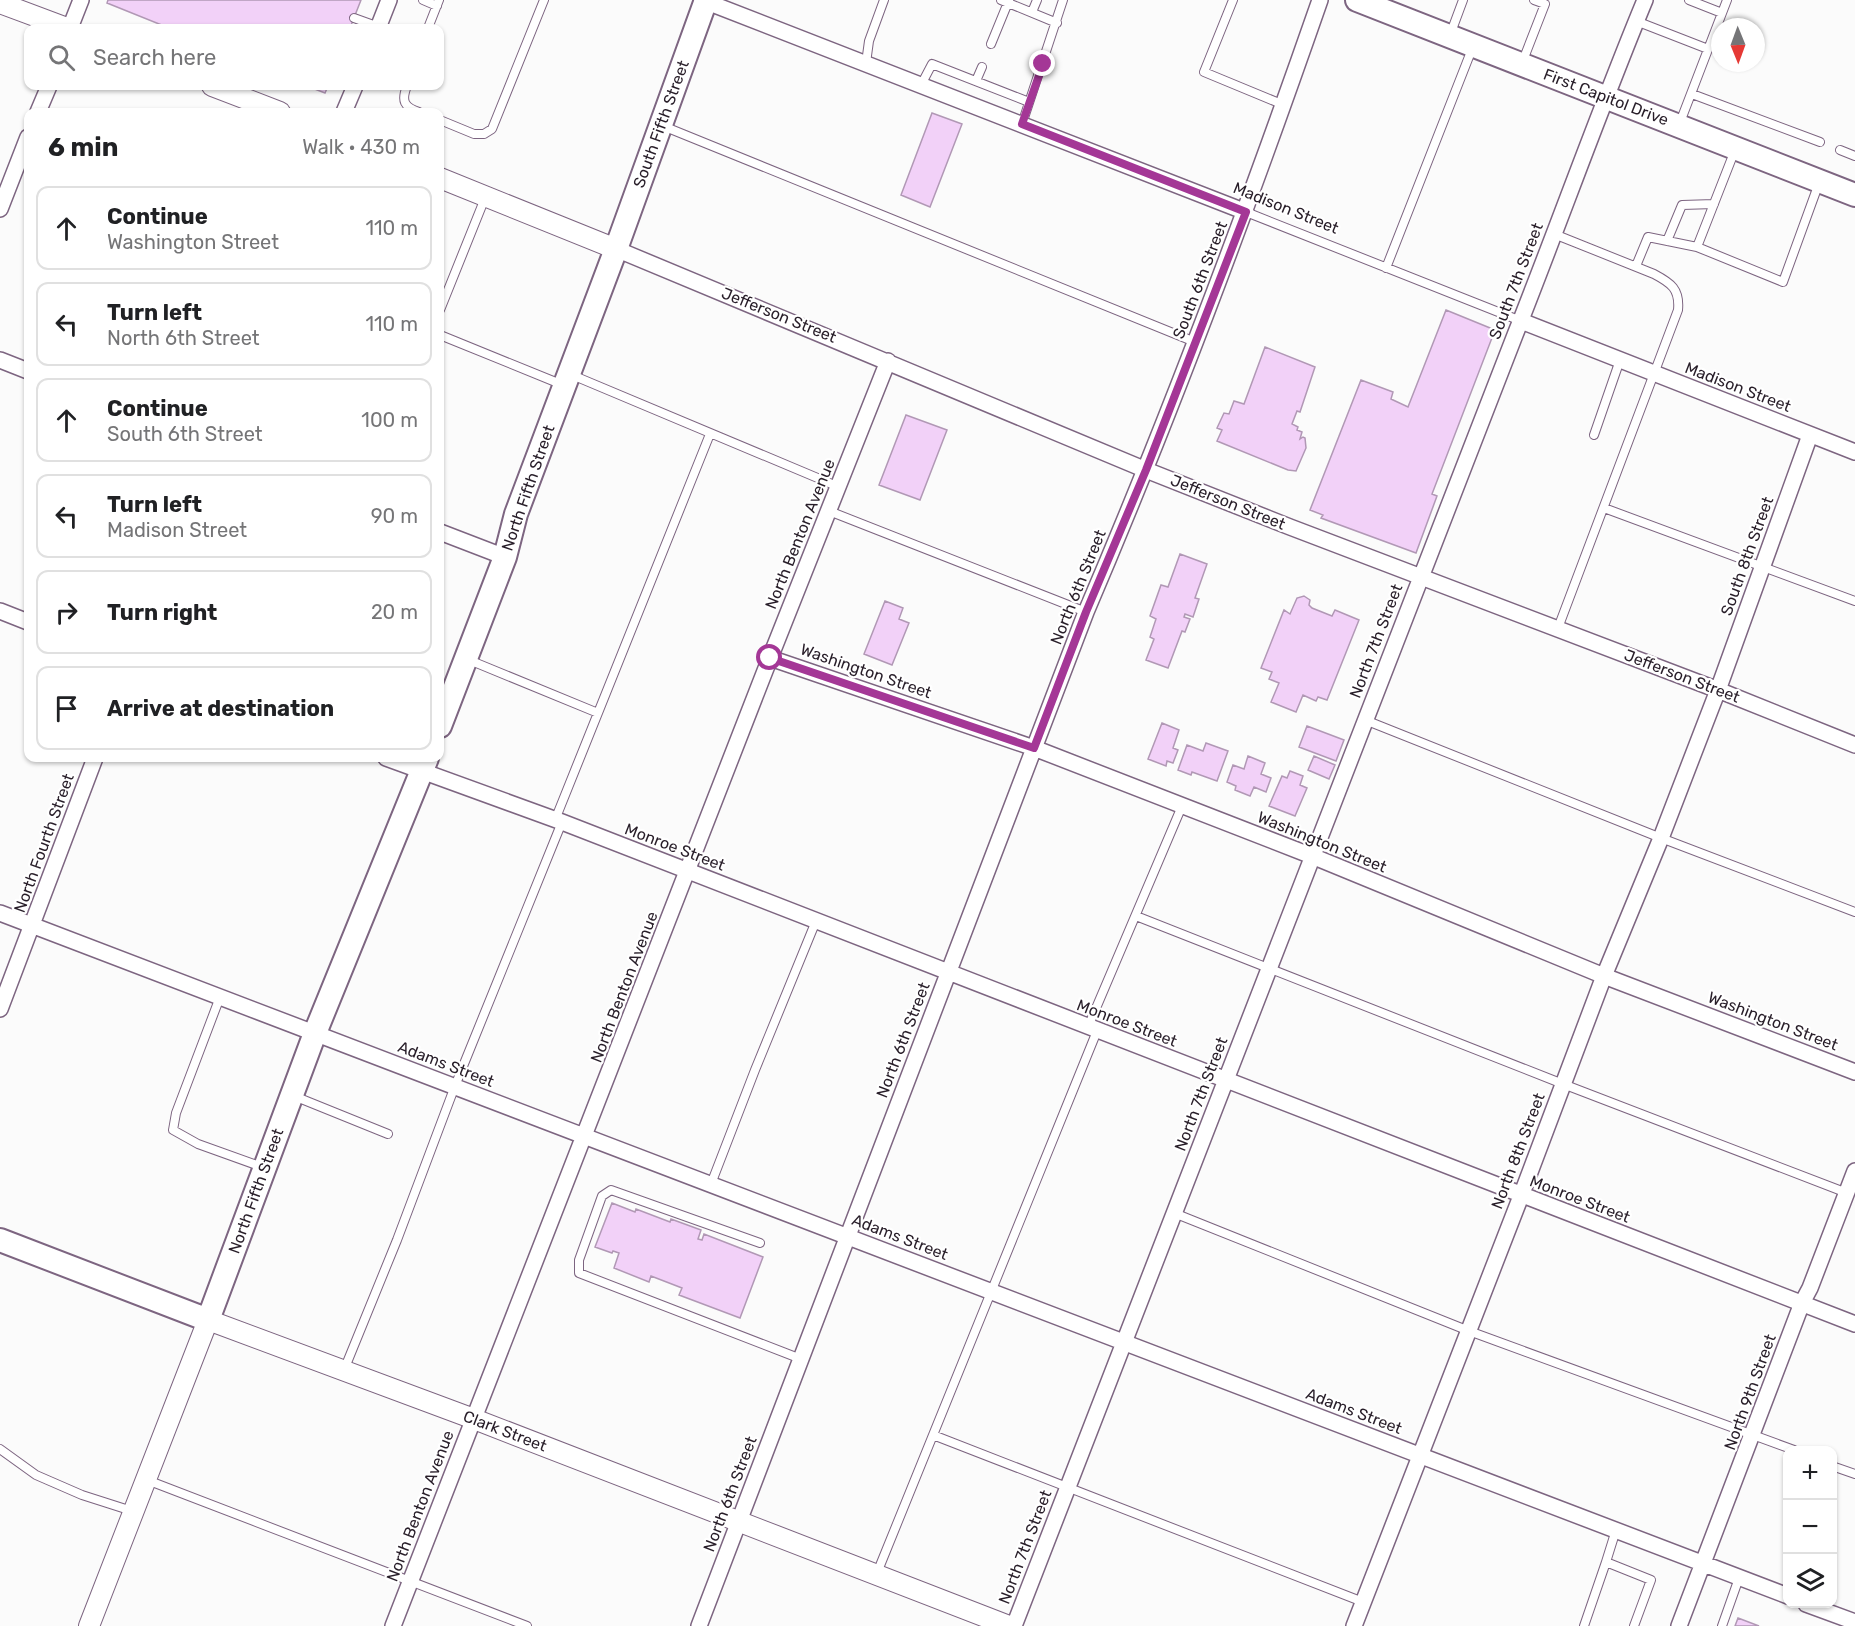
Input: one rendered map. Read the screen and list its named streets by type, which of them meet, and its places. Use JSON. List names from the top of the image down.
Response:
{
  "streets": {
    "main road": [
      "First Capitol Drive",
      "South Fifth Street",
      "Jefferson Street",
      "North Fifth Street",
      "Clark Street"
    ],
    "street": [
      "Madison Street",
      "South 6th Street",
      "South 7th Street",
      "North Benton Avenue",
      "South 8th Street",
      "North 6th Street",
      "North 7th Street",
      "Washington Street",
      "North Fourth Street",
      "Monroe Street",
      "Adams Street",
      "North 8th Street",
      "North 9th Street"
    ]
  },
  "crossings": [
    ["First Capitol Drive", "South 7th Street"],
    ["South Fifth Street", "Madison Street"],
    ["South Fifth Street", "Jefferson Street"],
    ["South Fifth Street", "North Fifth Street"],
    ["Madison Street", "South 6th Street"],
    ["Madison Street", "South 7th Street"],
    ["Madison Street", "South 8th Street"],
    ["South 6th Street", "Jefferson Street"],
    ["South 6th Street", "North 6th Street"],
    ["South 7th Street", "Jefferson Street"],
    ["South 7th Street", "North 7th Street"],
    ["Jefferson Street", "North Fifth Street"],
    ["Jefferson Street", "North Benton Avenue"],
    ["Jefferson Street", "South 8th Street"],
    ["Jefferson Street", "North 6th Street"],
    ["Jefferson Street", "North 7th Street"],
    ["Jefferson Street", "North 8th Street"],
    ["North Fifth Street", "Monroe Street"],
    ["North Fifth Street", "Adams Street"],
    ["North Fifth Street", "Clark Street"],
    ["North Benton Avenue", "Washington Street"],
    ["North Benton Avenue", "Monroe Street"],
    ["North Benton Avenue", "Adams Street"],
    ["North Benton Avenue", "Clark Street"],
    ["South 8th Street", "North 8th Street"],
    ["North 6th Street", "Washington Street"],
    ["North 6th Street", "Monroe Street"],
    ["North 6th Street", "Adams Street"],
    ["North 6th Street", "Clark Street"],
    ["North 7th Street", "Washington Street"],
    ["North 7th Street", "Monroe Street"],
    ["North 7th Street", "Adams Street"],
    ["Washington Street", "North 8th Street"],
    ["North Fourth Street", "Adams Street"],
    ["Monroe Street", "North 8th Street"],
    ["Monroe Street", "North 9th Street"],
    ["Adams Street", "North 8th Street"],
    ["Adams Street", "North 9th Street"]
  ],
  "north": "bottom",
  "page": {
    "search": "Search here",
    "heading": ["6 min", "Walk · 430 m"],
    "list": [
      ["Continue", "Washington Street", "110 m"],
      ["Turn left", "North 6th Street", "110 m"],
      ["Continue", "South 6th Street", "100 m"],
      ["Turn left", "Madison Street", "90 m"],
      ["Turn right", "20 m"],
      "Arrive at destination"
    ],
    "map_buttons": ["+", "−"]
  }
}
